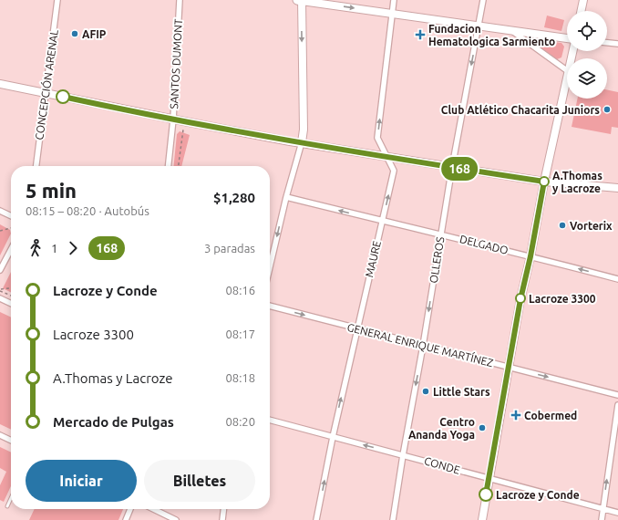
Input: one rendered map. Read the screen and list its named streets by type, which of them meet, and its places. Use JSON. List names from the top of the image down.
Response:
{
  "streets": {
    "street": [
      "SANTOS DUMONT",
      "CONCEPCIÓN ARENAL",
      "DELGADO",
      "MAURE",
      "OLLEROS",
      "GENERAL ENRIQUE MARTÍNEZ",
      "CONDE"
    ]
  },
  "crossings": [
    ["DELGADO", "MAURE"],
    ["DELGADO", "OLLEROS"],
    ["MAURE", "GENERAL ENRIQUE MARTÍNEZ"],
    ["MAURE", "CONDE"],
    ["OLLEROS", "GENERAL ENRIQUE MARTÍNEZ"],
    ["OLLEROS", "CONDE"]
  ],
  "one_way": [
    "DELGADO",
    "MAURE",
    "OLLEROS",
    "GENERAL ENRIQUE MARTÍNEZ"
  ],
  "places": {
    "other": [
      "AFIP",
      "Club Atlético Chacarita Juniors",
      "A.Thomas y Lacroze",
      "Vorterix",
      "Lacroze 3300",
      "Little Stars",
      "Centro Ananda Yoga",
      "Lacroze y Conde"
    ],
    "health": ["Fundacion Hematologica Sarmiento", "Cobermed"]
  },
  "lines": ["bus line 168"],
  "page": {
    "on_map": "168",
    "heading": ["5 min", "08:15 – 08:20 · Autobús", "$1,280"],
    "legs": ["1", "168", "3 paradas"],
    "list": [
      {
        "name": "Lacroze y Conde",
        "value": "08:16"
      },
      {
        "name": "Lacroze 3300",
        "value": "08:17"
      },
      {
        "name": "A.Thomas y Lacroze",
        "value": "08:18"
      },
      {
        "name": "Mercado de Pulgas",
        "value": "08:20"
      }
    ],
    "buttons": ["Iniciar", "Billetes"]
  }
}
